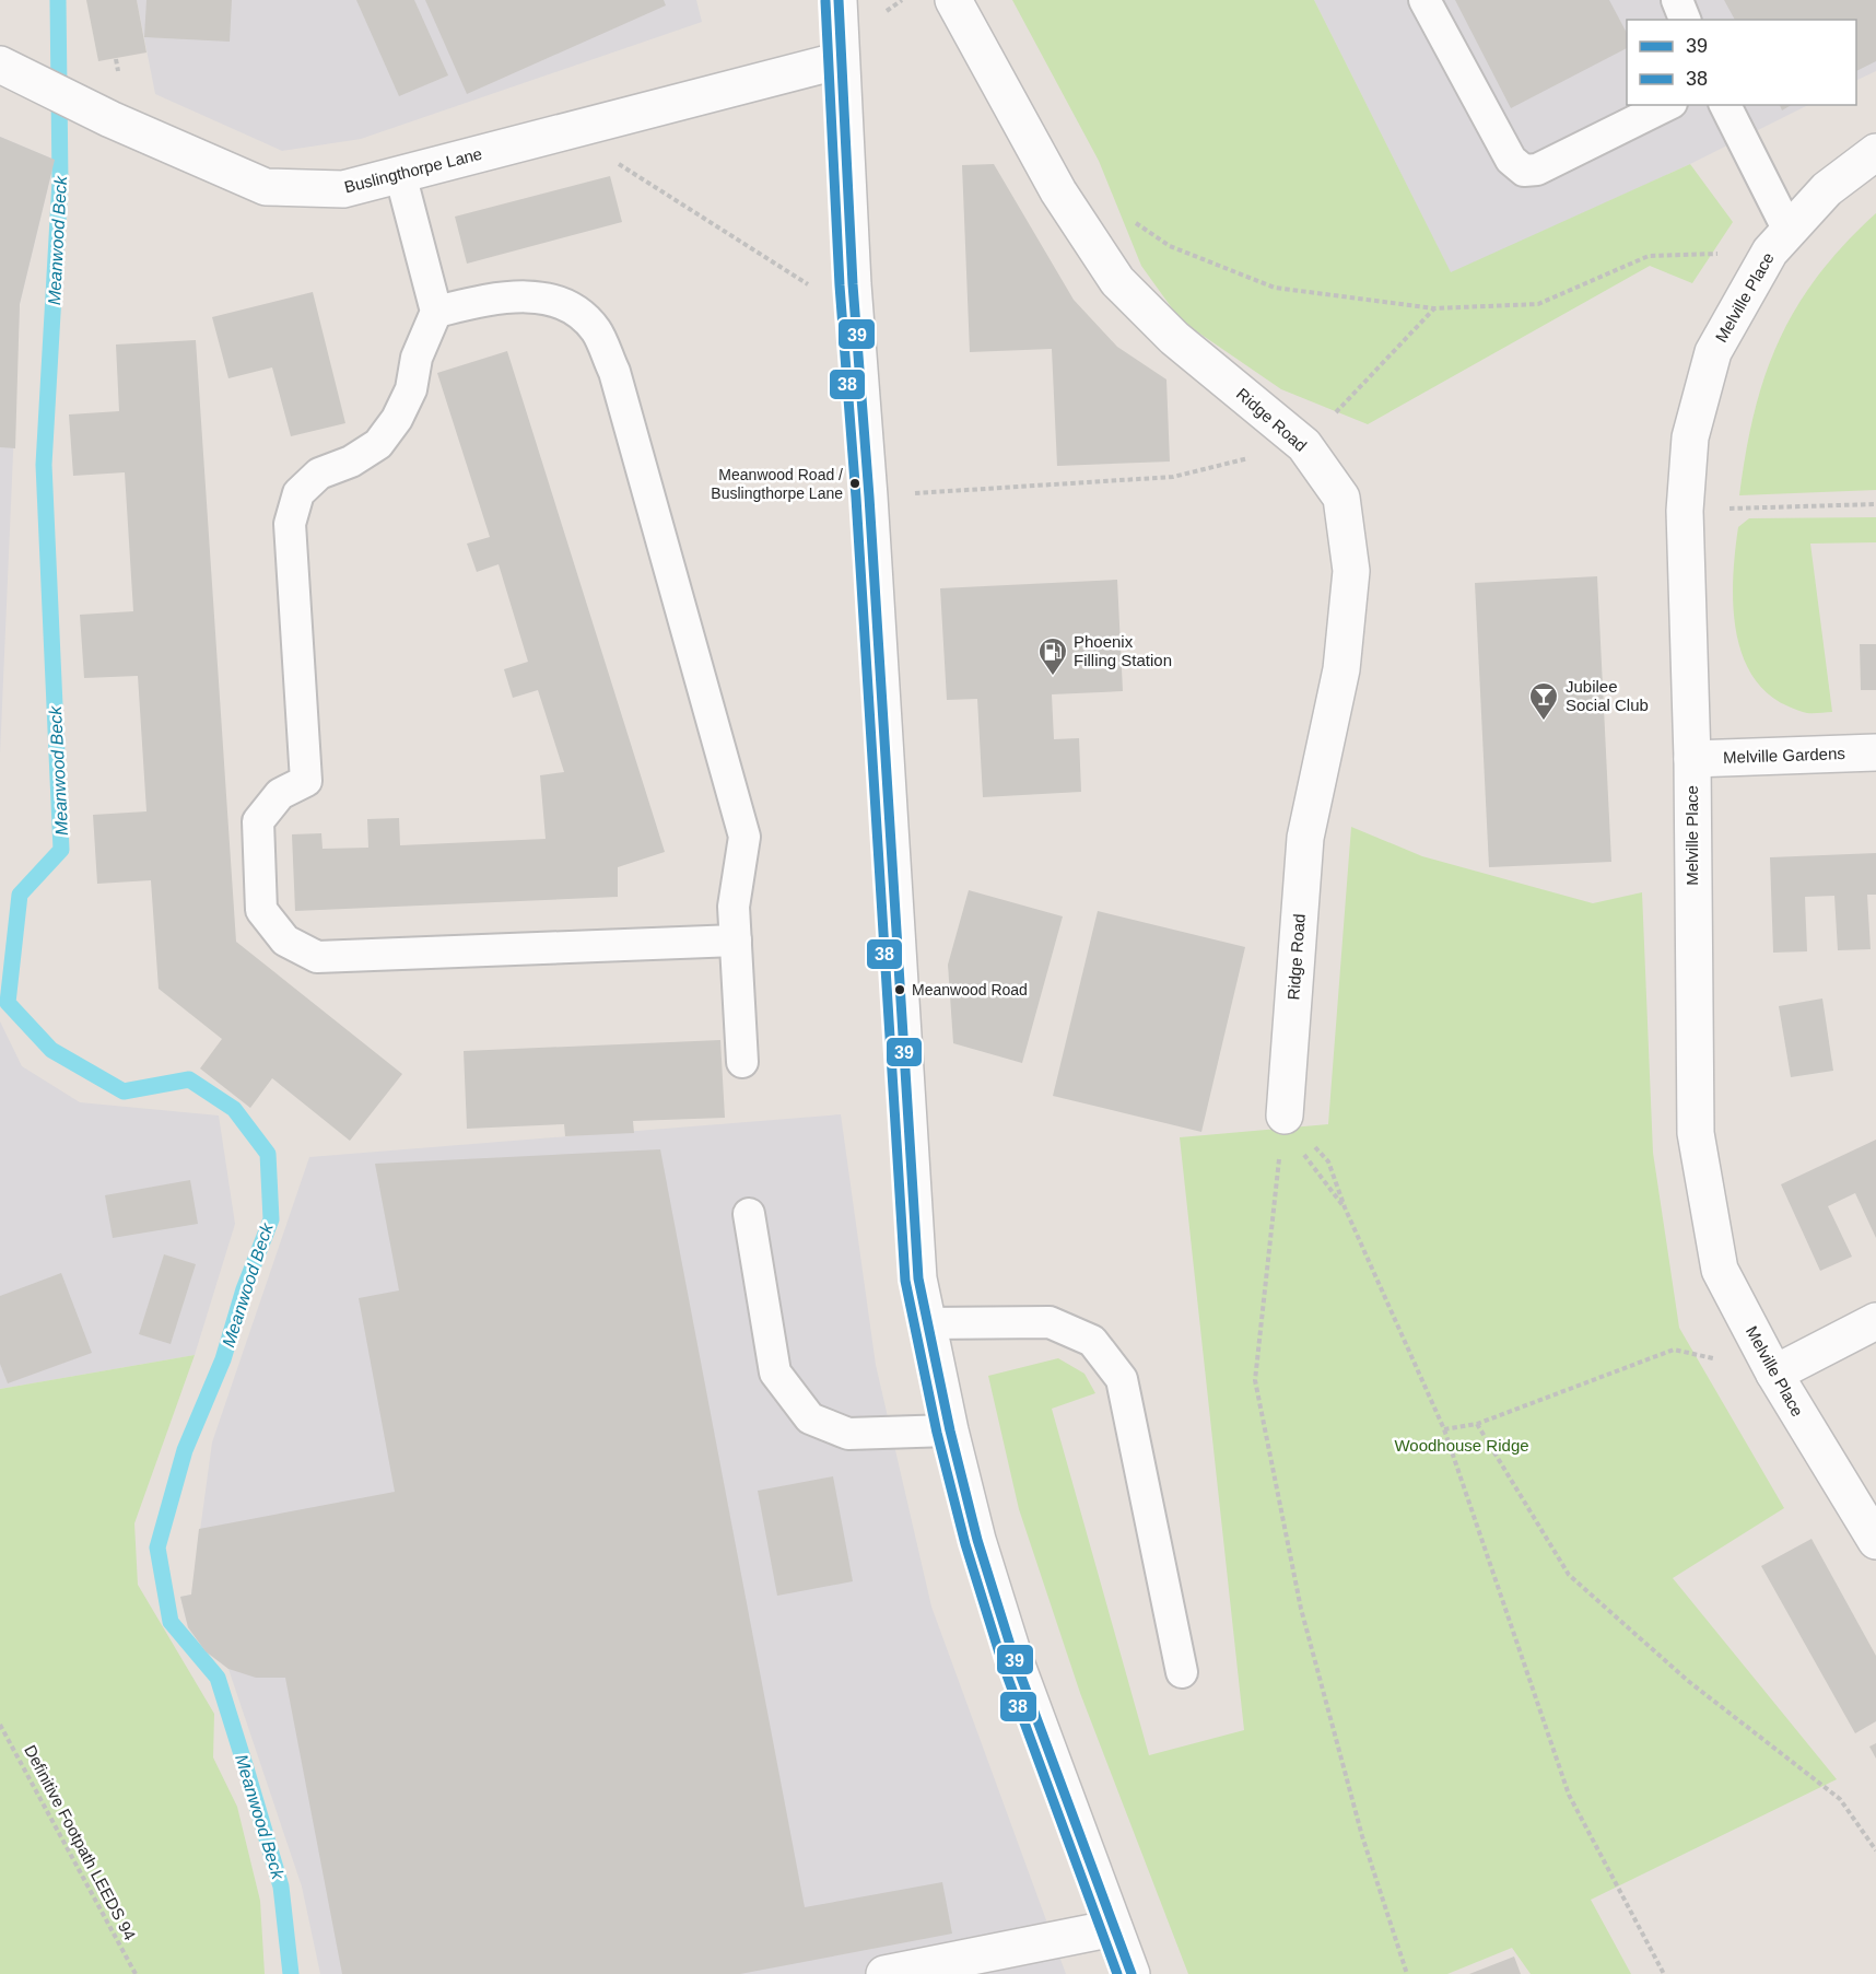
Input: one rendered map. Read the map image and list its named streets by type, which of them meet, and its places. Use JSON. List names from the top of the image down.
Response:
{
  "streets": {
    "street": [
      "Buslingthorpe Lane",
      "Melville Place",
      "Ridge Road",
      "Melville Gardens"
    ],
    "path": ["Definitive Footpath LEEDS 94"]
  },
  "crossings": [
    ["Melville Place", "Melville Gardens"]
  ],
  "water": ["Meanwood Beck"],
  "parks": ["Woodhouse Ridge"],
  "places": {
    "other": ["Meanwood Road / Buslingthorpe Lane", "Meanwood Road"],
    "fuel station": ["Phoenix Filling Station"],
    "bar": ["Jubilee Social Club"]
  },
  "lines": ["transit line 39", "transit line 38"],
  "legend": ["39", "38"]
}
